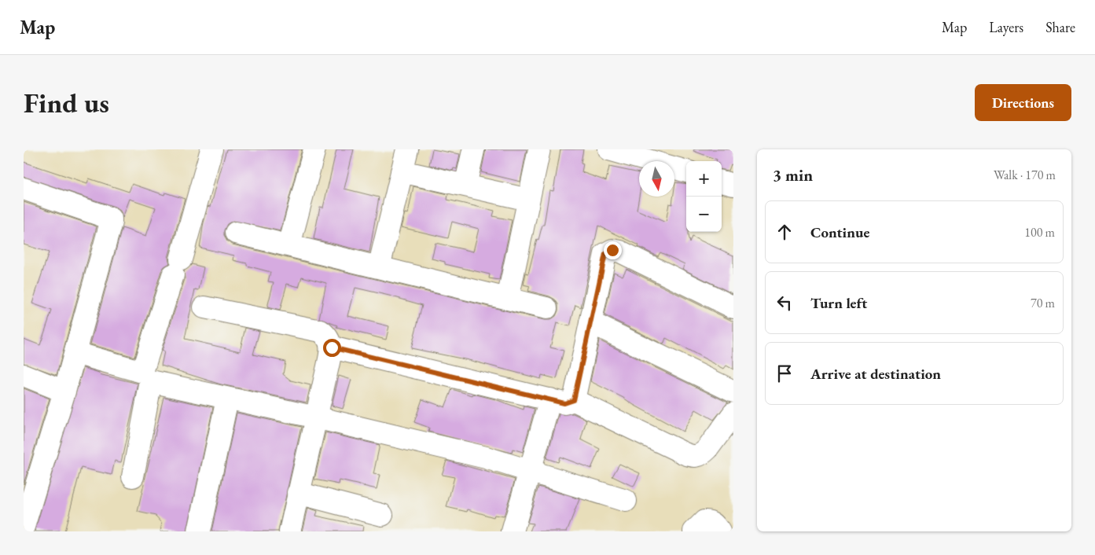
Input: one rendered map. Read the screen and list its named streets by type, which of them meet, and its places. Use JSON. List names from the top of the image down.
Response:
{
  "north": "bottom",
  "page": {
    "header": "Map",
    "nav": ["Map", "Layers", "Share"],
    "buttons": "Directions",
    "title": "Find us",
    "heading": ["3 min", "Walk · 170 m"],
    "map_buttons": ["+", "−"],
    "list": [
      ["Continue", "100 m"],
      ["Turn left", "70 m"],
      "Arrive at destination"
    ]
  }
}
